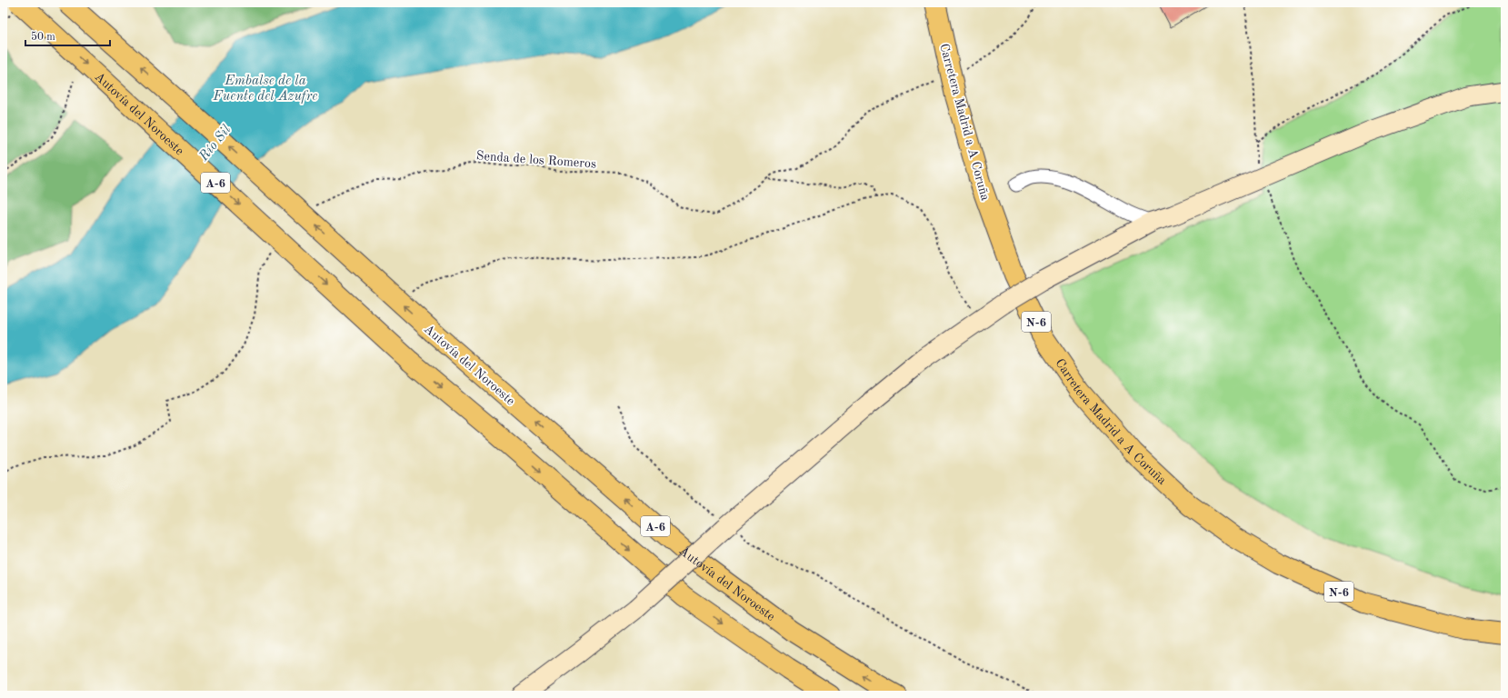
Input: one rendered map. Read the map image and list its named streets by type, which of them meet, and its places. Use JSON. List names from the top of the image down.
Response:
{
  "streets": {
    "highway": [
      "Autovía del Noroeste",
      "Carretera Madrid a A Coruña",
      "A-6",
      "N-6"
    ],
    "path": ["Senda de los Romeros"]
  },
  "water": ["Embalse de la Fuente del Azufre", "Río Sil"],
  "scale_bar": "50 m"
}
